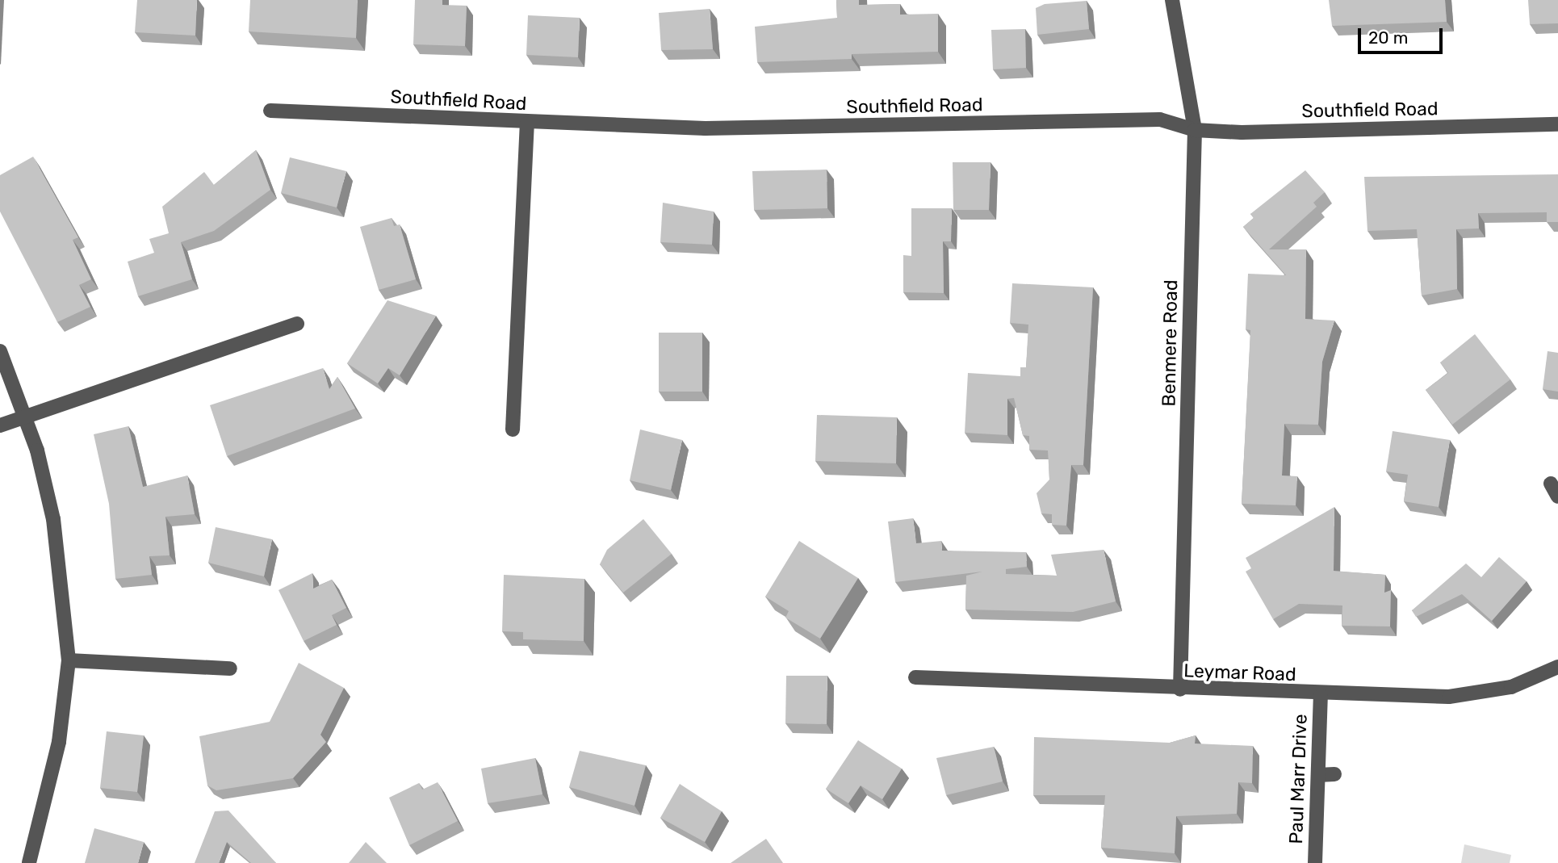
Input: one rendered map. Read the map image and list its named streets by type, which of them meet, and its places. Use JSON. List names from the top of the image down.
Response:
{
  "streets": {
    "street": [
      "Southfield Road",
      "Benmere Road",
      "Leymar Road",
      "Paul Marr Drive"
    ]
  },
  "crossings": [
    ["Southfield Road", "Benmere Road"],
    ["Benmere Road", "Leymar Road"],
    ["Leymar Road", "Paul Marr Drive"]
  ],
  "scale_bar": "20 m"
}
